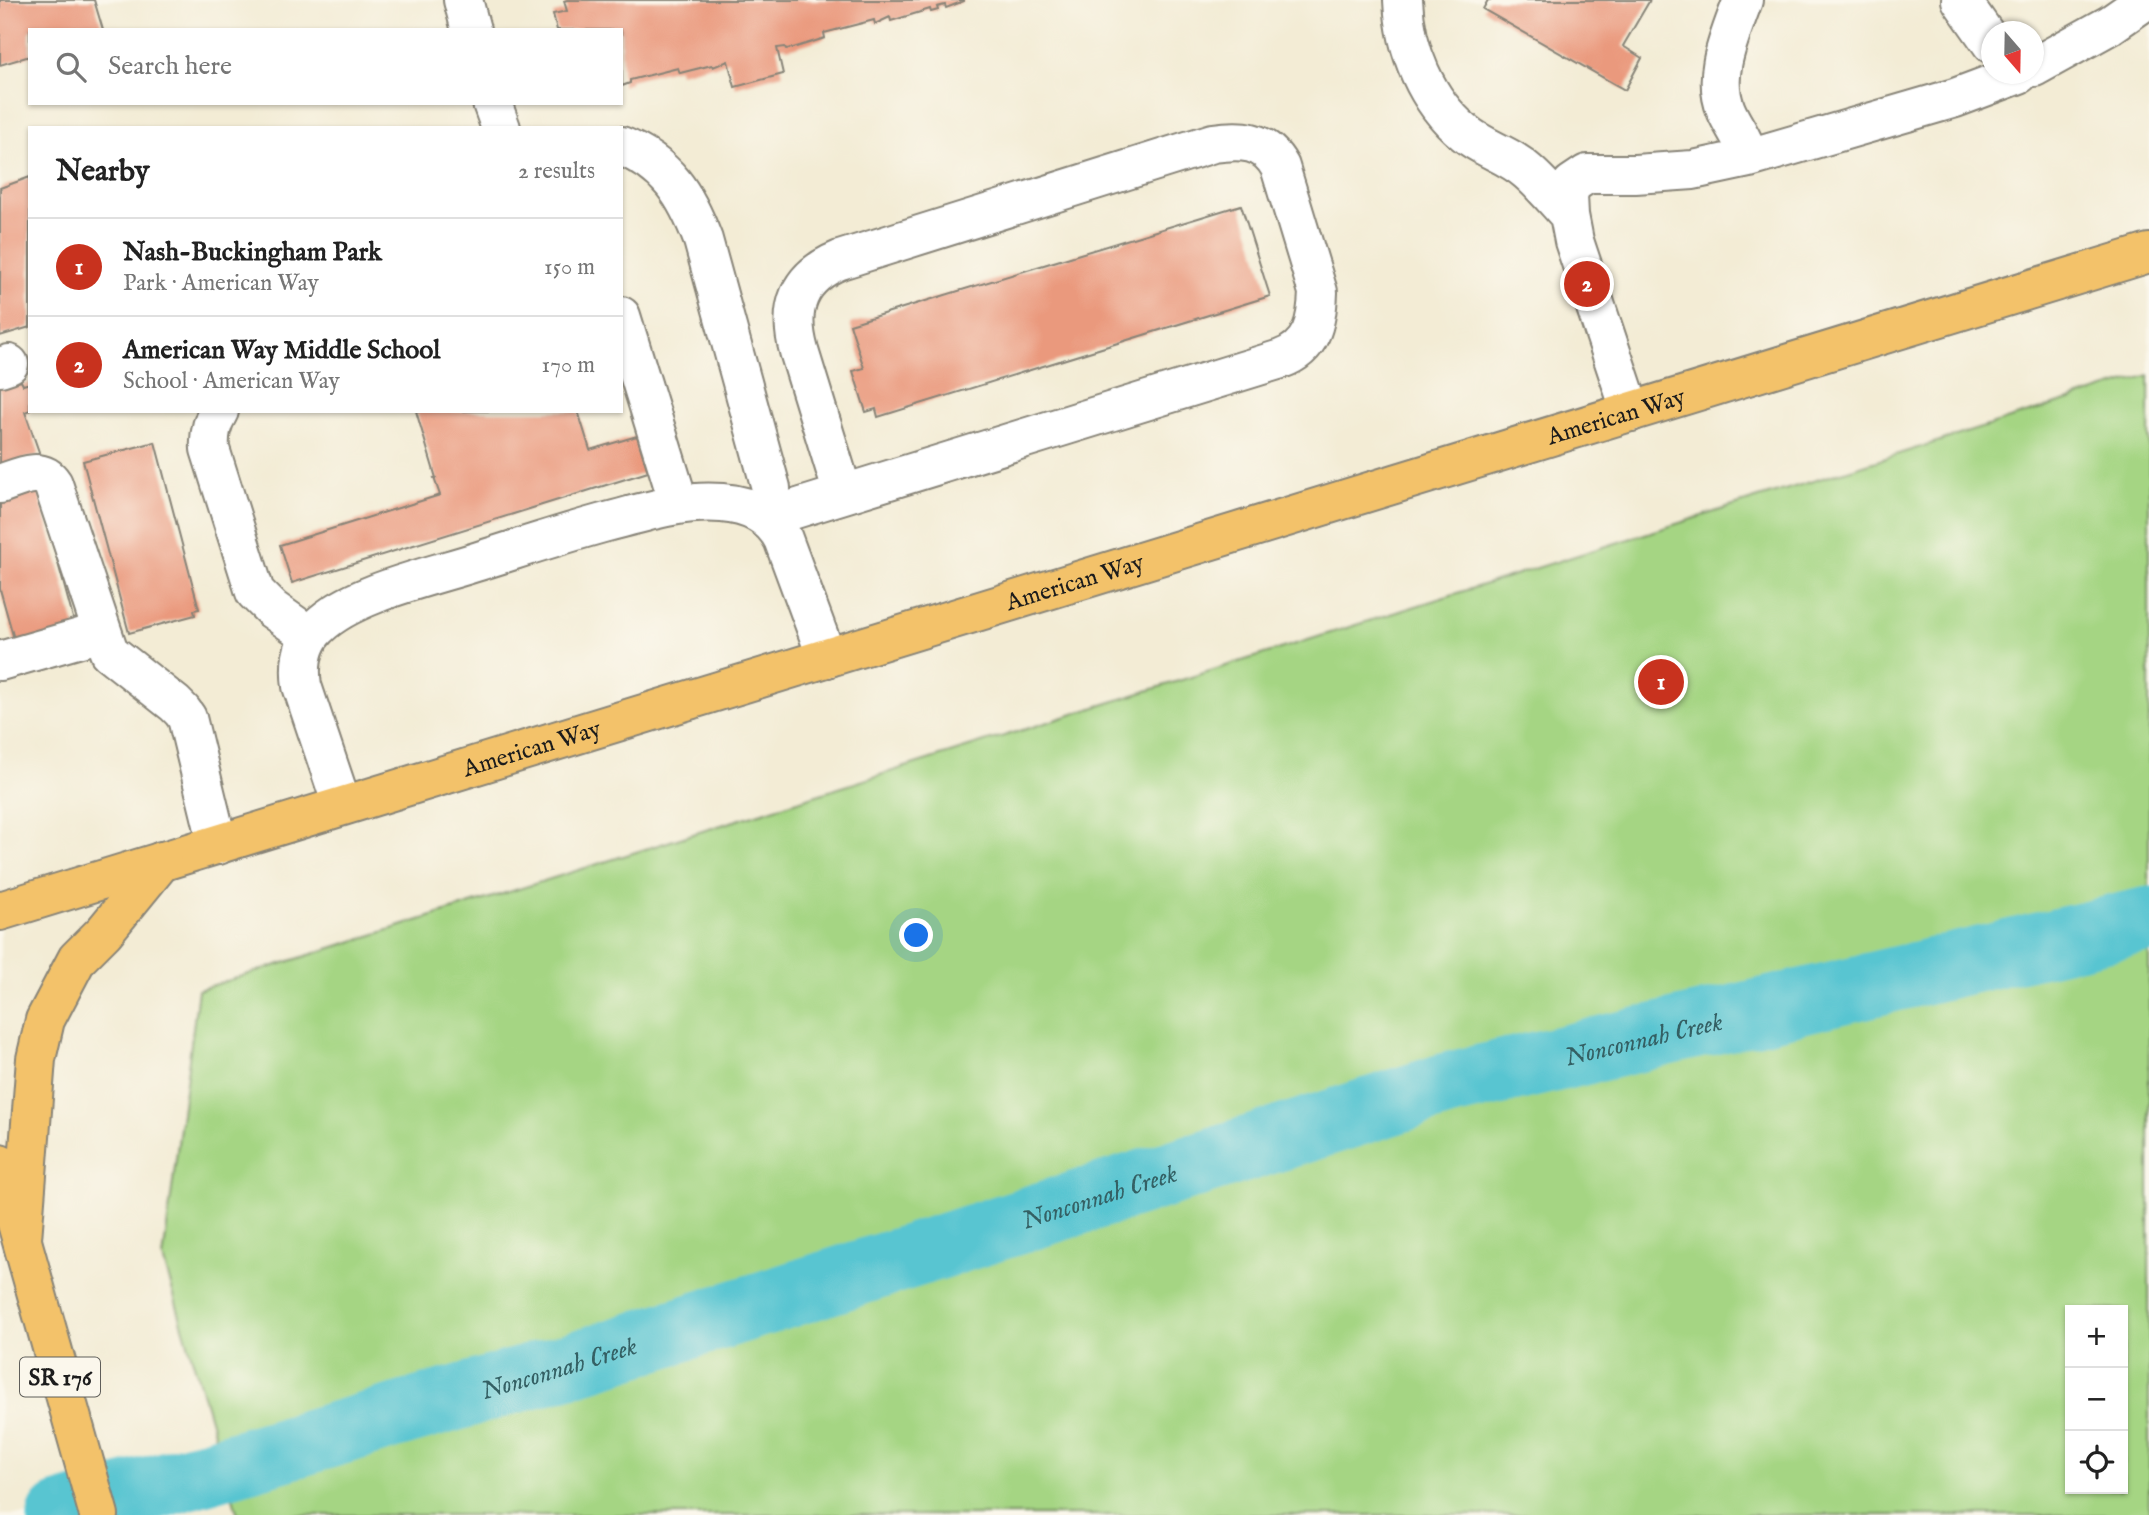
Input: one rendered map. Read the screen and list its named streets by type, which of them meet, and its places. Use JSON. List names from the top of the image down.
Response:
{
  "streets": {
    "main road": ["American Way", "SR 176"]
  },
  "water": ["Nonconnah Creek"],
  "north": "bottom",
  "page": {
    "search": "Search here",
    "heading": ["Nearby", "2 results"],
    "list": [
      {
        "mark": "1",
        "name": "Nash-Buckingham Park",
        "note": "Park · American Way",
        "value": "150 m"
      },
      {
        "mark": "2",
        "name": "American Way Middle School",
        "note": "School · American Way",
        "value": "170 m"
      }
    ],
    "pins": ["2", "1"],
    "map_buttons": ["+", "−"]
  }
}
